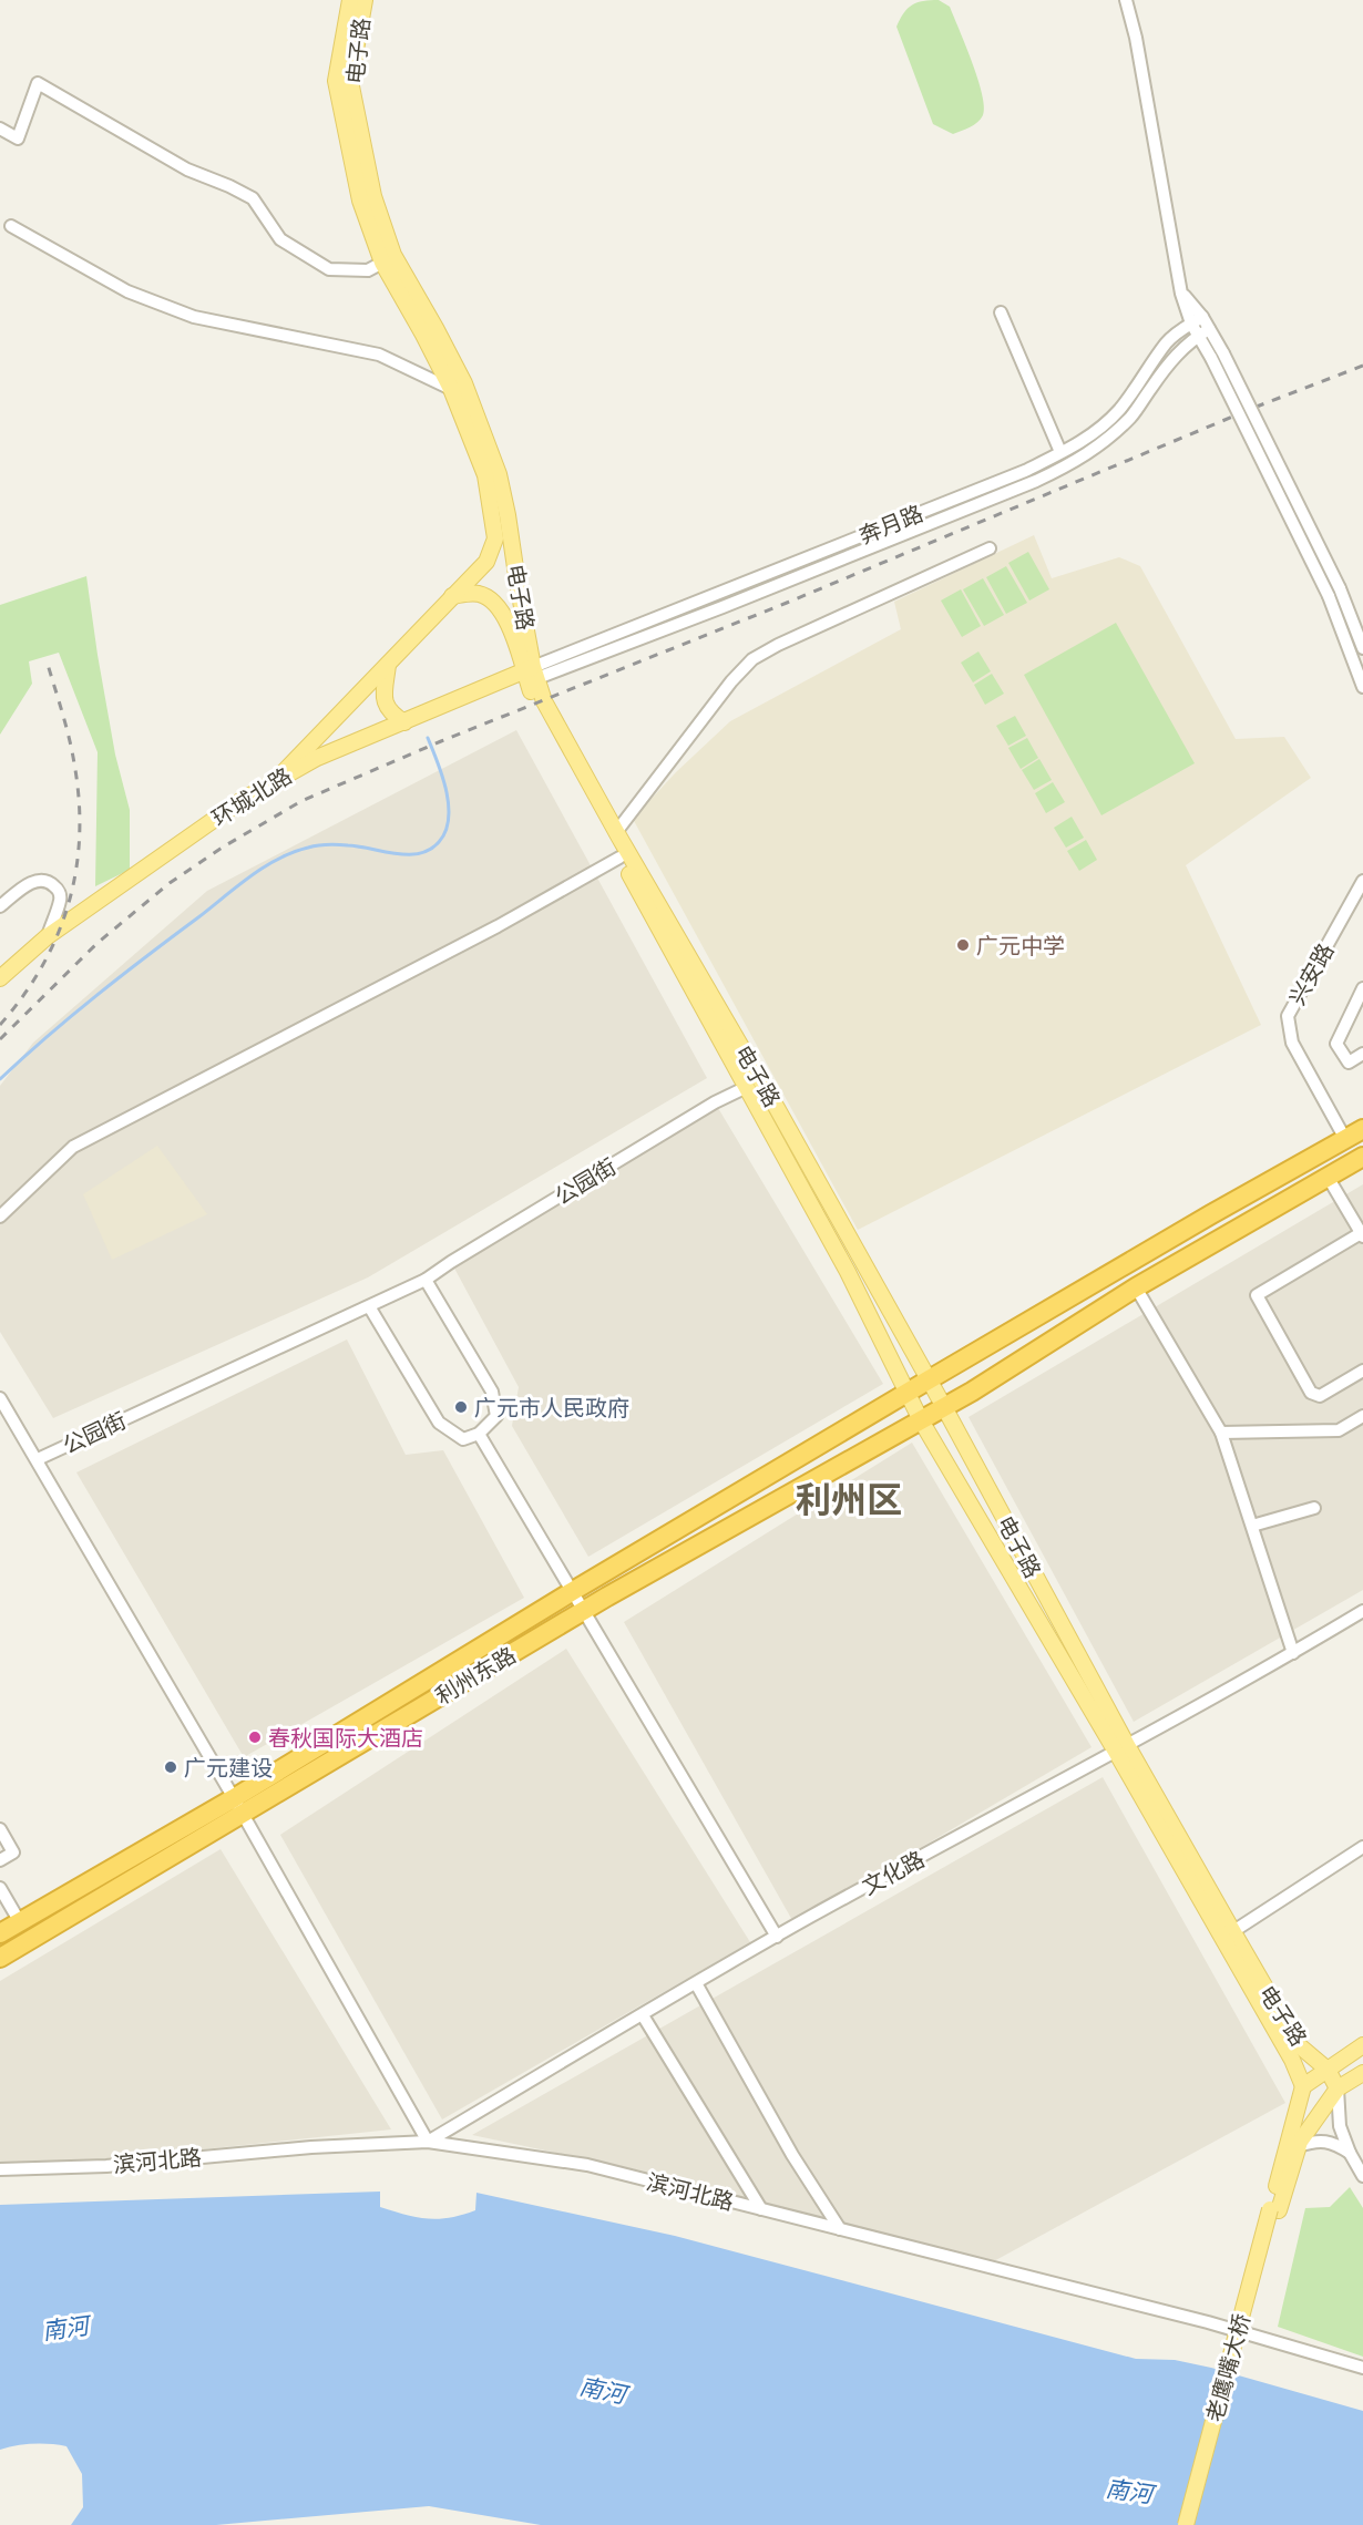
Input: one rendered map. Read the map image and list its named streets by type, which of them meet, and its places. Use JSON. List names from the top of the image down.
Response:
{
  "streets": {
    "highway": ["利州东路"],
    "main road": ["电子路", "环城北路", "老鹰嘴大桥"],
    "street": [
      "奔月路",
      "兴安路",
      "公园街",
      "文化路",
      "滨河北路"
    ]
  },
  "crossings": [
    ["电子路", "奔月路"],
    ["电子路", "环城北路"],
    ["电子路", "公园街"],
    ["电子路", "利州东路"],
    ["电子路", "文化路"],
    ["奔月路", "环城北路"],
    ["兴安路", "利州东路"],
    ["文化路", "滨河北路"]
  ],
  "districts": ["利州区"],
  "water": ["南河"],
  "places": [
    "广元中学",
    "广元市人民政府",
    "春秋国际大酒店",
    "广元建设"
  ]
}
